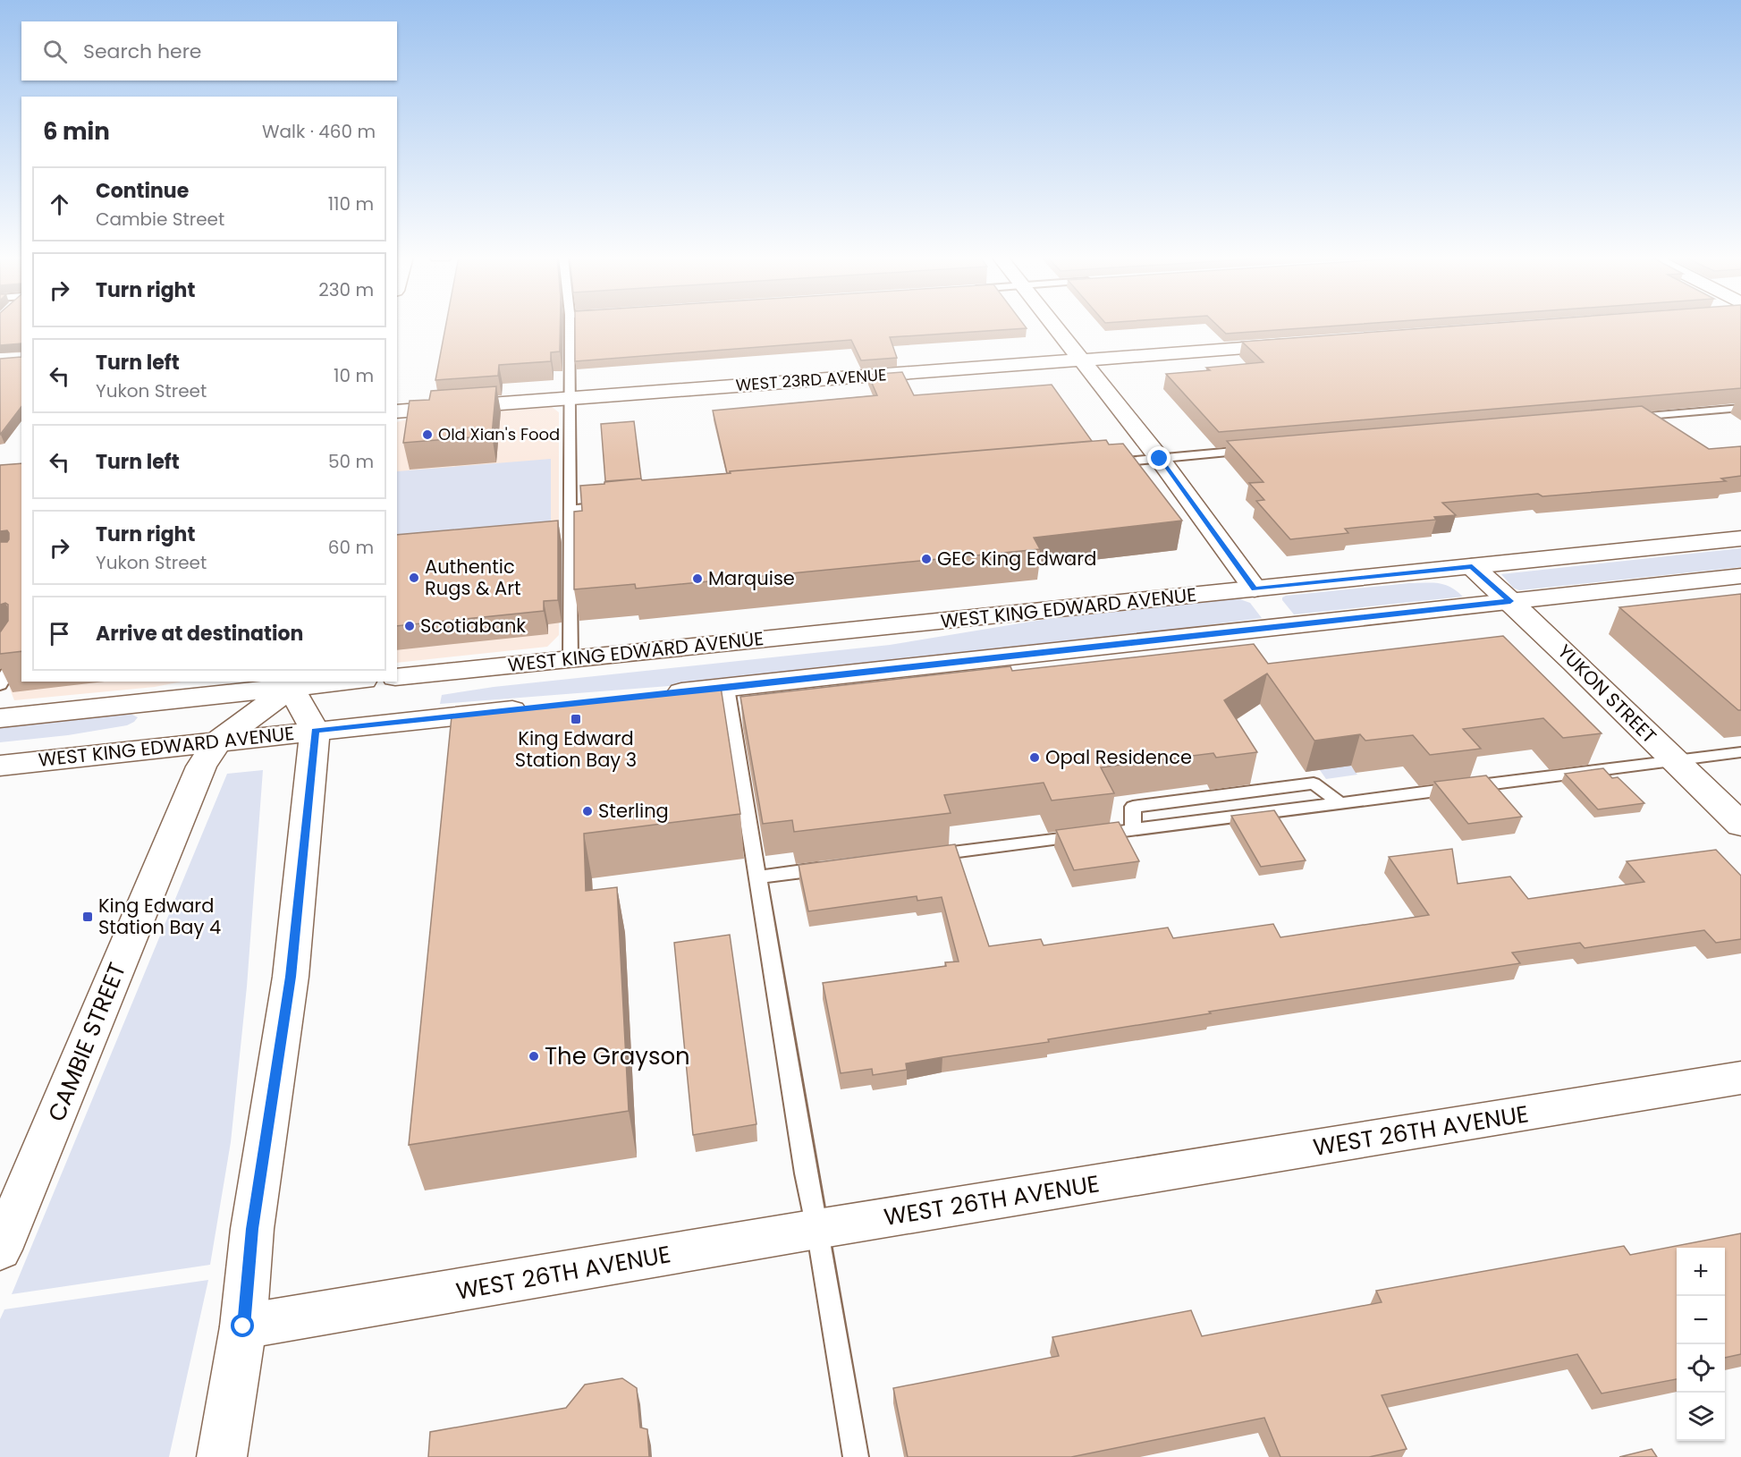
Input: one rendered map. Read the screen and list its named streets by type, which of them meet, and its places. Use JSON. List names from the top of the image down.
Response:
{
  "streets": {
    "main road": [
      "WEST 23RD AVENUE",
      "WEST KING EDWARD AVENUE",
      "YUKON STREET",
      "CAMBIE STREET",
      "WEST 26TH AVENUE"
    ]
  },
  "crossings": [
    ["WEST KING EDWARD AVENUE", "YUKON STREET"],
    ["WEST KING EDWARD AVENUE", "CAMBIE STREET"]
  ],
  "places": {
    "other": [
      "Old Xian's Food",
      "GEC King Edward",
      "Authentic Rugs & Art",
      "Marquise",
      "Scotiabank",
      "Opal Residence",
      "Sterling",
      "The Grayson"
    ],
    "transit": ["King Edward Station Bay 3", "King Edward Station Bay 4"]
  },
  "page": {
    "search": "Search here",
    "heading": ["6 min", "Walk · 460 m"],
    "list": [
      ["Continue", "Cambie Street", "110 m"],
      ["Turn right", "230 m"],
      ["Turn left", "Yukon Street", "10 m"],
      ["Turn left", "50 m"],
      ["Turn right", "Yukon Street", "60 m"],
      "Arrive at destination"
    ],
    "map_buttons": ["+", "−"]
  }
}
